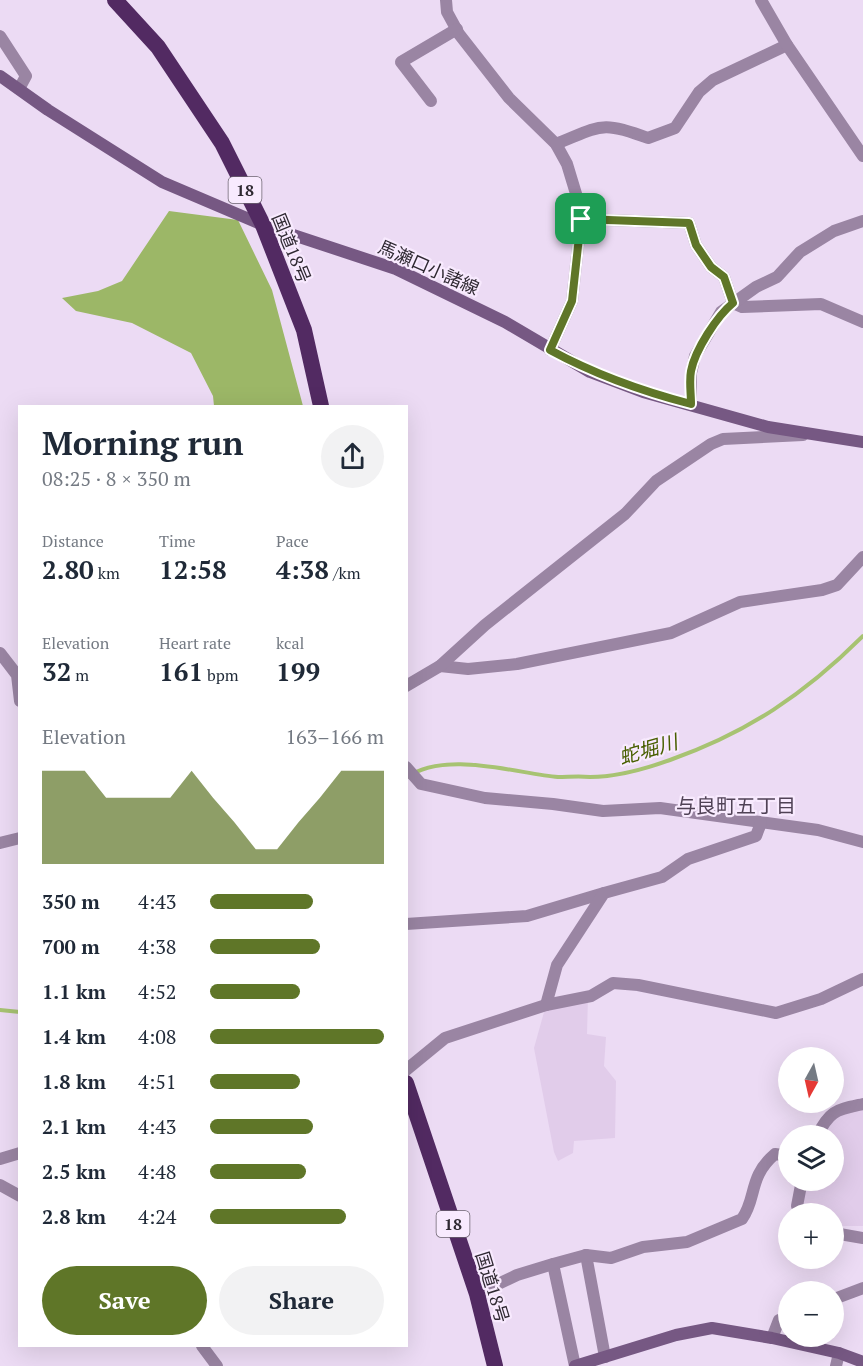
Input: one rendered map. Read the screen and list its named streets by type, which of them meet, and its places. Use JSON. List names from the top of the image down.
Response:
{
  "streets": {
    "highway": ["18", "国道18号"],
    "main road": ["馬瀬口小諸線"]
  },
  "crossings": [
    ["国道18号", "馬瀬口小諸線"]
  ],
  "districts": ["与良町五丁目"],
  "water": ["蛇堀川"],
  "north": "bottom",
  "page": {
    "heading": ["Morning run", "08:25 · 8 × 350 m"],
    "stats": [
      ["Distance", "2.80 km"],
      ["Time", "12:58"],
      ["Pace", "4:38 /km"],
      ["Elevation", "32 m"],
      ["Heart rate", "161 bpm"],
      ["kcal", "199"]
    ],
    "chart": ["Elevation", "163–166 m"],
    "list": [
      {
        "name": "350 m",
        "note": "4:43"
      },
      {
        "name": "700 m",
        "note": "4:38"
      },
      {
        "name": "1.1 km",
        "note": "4:52"
      },
      {
        "name": "1.4 km",
        "note": "4:08"
      },
      {
        "name": "1.8 km",
        "note": "4:51"
      },
      {
        "name": "2.1 km",
        "note": "4:43"
      },
      {
        "name": "2.5 km",
        "note": "4:48"
      },
      {
        "name": "2.8 km",
        "note": "4:24"
      }
    ],
    "map_buttons": ["+", "−"],
    "buttons": ["Save", "Share"]
  }
}
